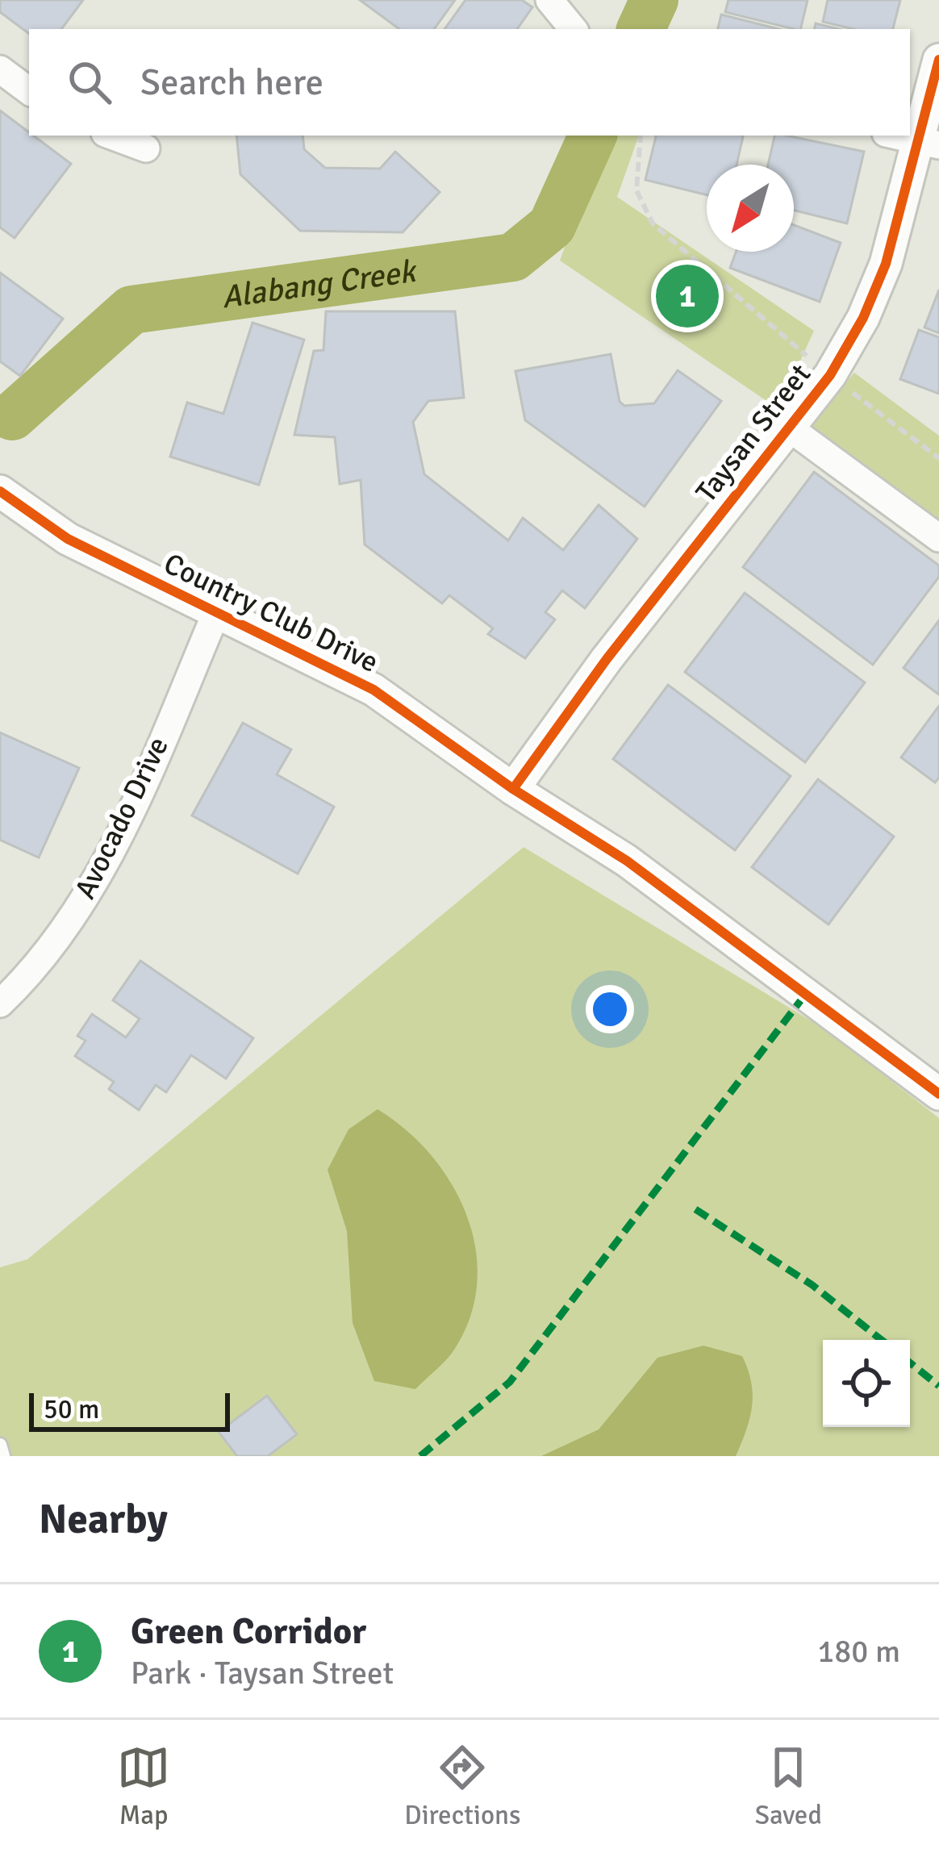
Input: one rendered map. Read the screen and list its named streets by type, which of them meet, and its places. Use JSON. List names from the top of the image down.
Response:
{
  "streets": {
    "street": ["Taysan Street", "Country Club Drive", "Avocado Drive"]
  },
  "crossings": [
    ["Taysan Street", "Country Club Drive"],
    ["Country Club Drive", "Avocado Drive"]
  ],
  "water": ["Alabang Creek"],
  "scale_bar": "50 m",
  "north": "bottom left",
  "page": {
    "search": "Search here",
    "pins": "1",
    "scale": "50 m",
    "heading": "Nearby",
    "list": [
      {
        "mark": "1",
        "name": "Green Corridor",
        "note": "Park · Taysan Street",
        "value": "180 m"
      }
    ],
    "nav": ["Map", "Directions", "Saved"]
  }
}
